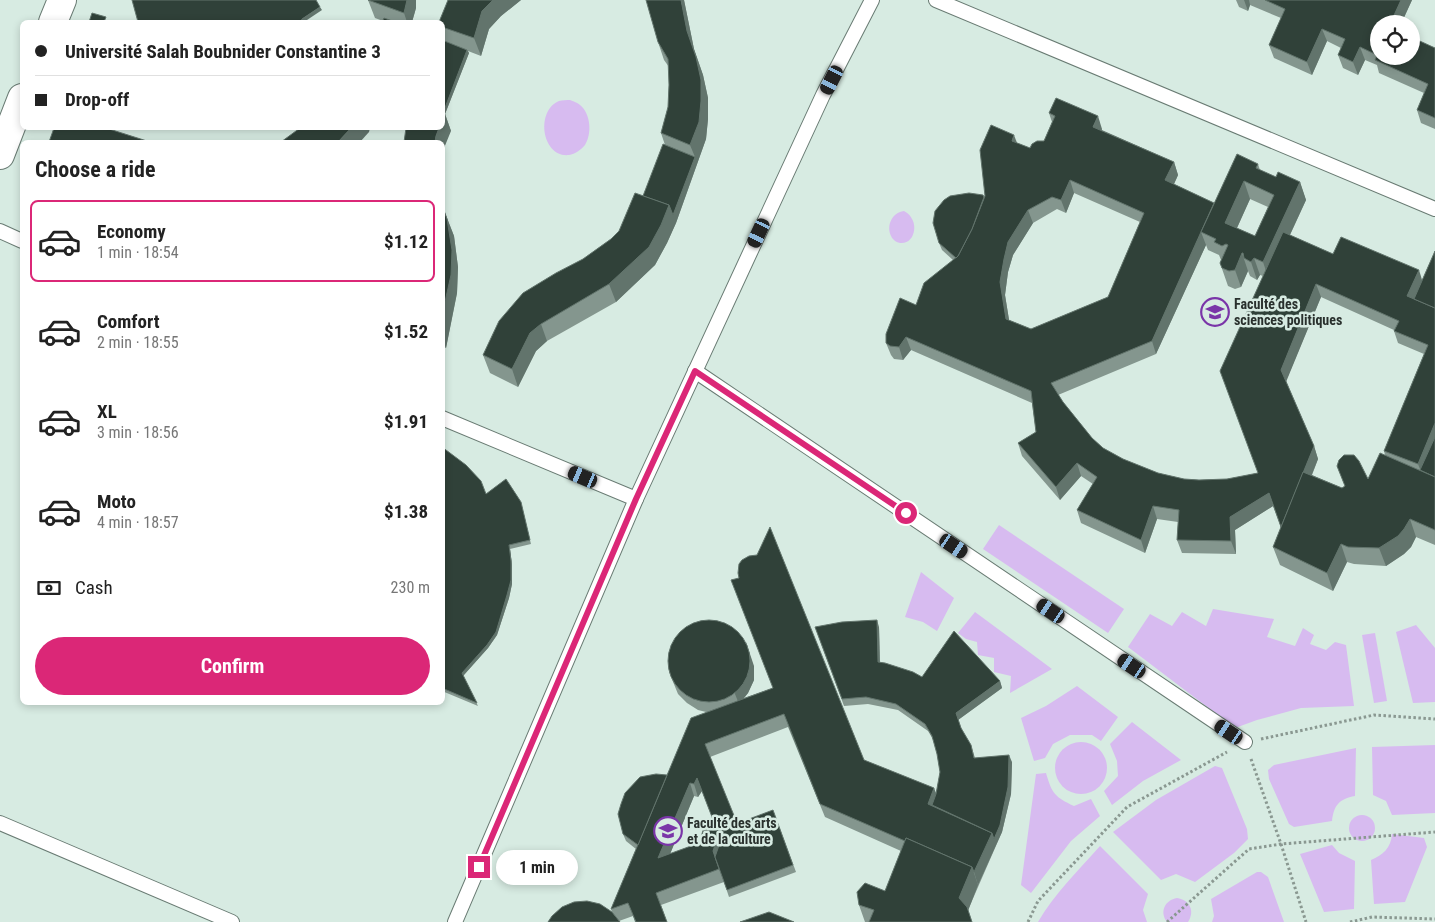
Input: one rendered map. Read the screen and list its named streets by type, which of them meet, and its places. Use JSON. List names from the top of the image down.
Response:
{
  "places": {
    "school or university": ["Faculté des sciences politiques", "Faculté des arts et de la culture"]
  },
  "page": {
    "banner": ["Université Salah Boubnider Constantine 3", "Drop-off"],
    "heading": "Choose a ride",
    "list": [
      {
        "name": "Economy",
        "note": "1 min · 18:54",
        "value": "$1.12"
      },
      {
        "name": "Comfort",
        "note": "2 min · 18:55",
        "value": "$1.52"
      },
      {
        "name": "XL",
        "note": "3 min · 18:56",
        "value": "$1.91"
      },
      {
        "name": "Moto",
        "note": "4 min · 18:57",
        "value": "$1.38"
      }
    ],
    "pay": ["Cash", "230 m"],
    "buttons": "Confirm",
    "bubble": "1 min"
  }
}
